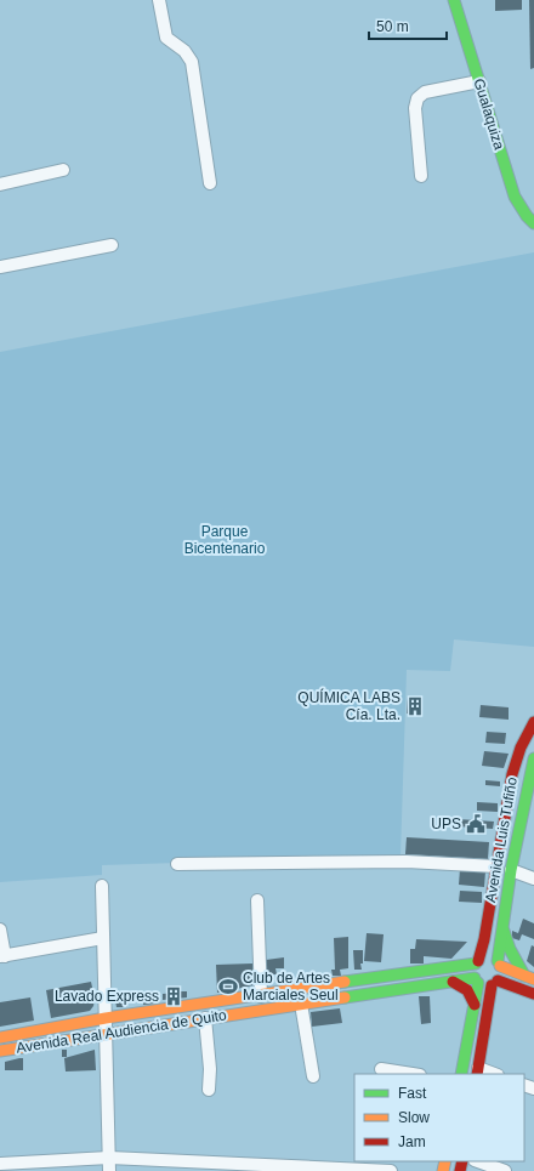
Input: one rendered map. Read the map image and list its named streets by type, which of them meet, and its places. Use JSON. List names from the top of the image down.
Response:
{
  "streets": {
    "main road": ["Gualaquiza", "Avenida Luis Tufiño", "Avenida Real Audiencia de Quito"]
  },
  "crossings": [
    ["Avenida Luis Tufiño", "Avenida Real Audiencia de Quito"]
  ],
  "parks": ["Parque Bicentenario"],
  "places": {
    "building": ["QUÍMICA LABS Cía. Lta.", "Lavado Express"],
    "public building": ["UPS"],
    "sports": ["Club de Artes Marciales Seul"]
  },
  "legend": ["Fast", "Slow", "Jam"],
  "scale_bar": "50 m"
}
